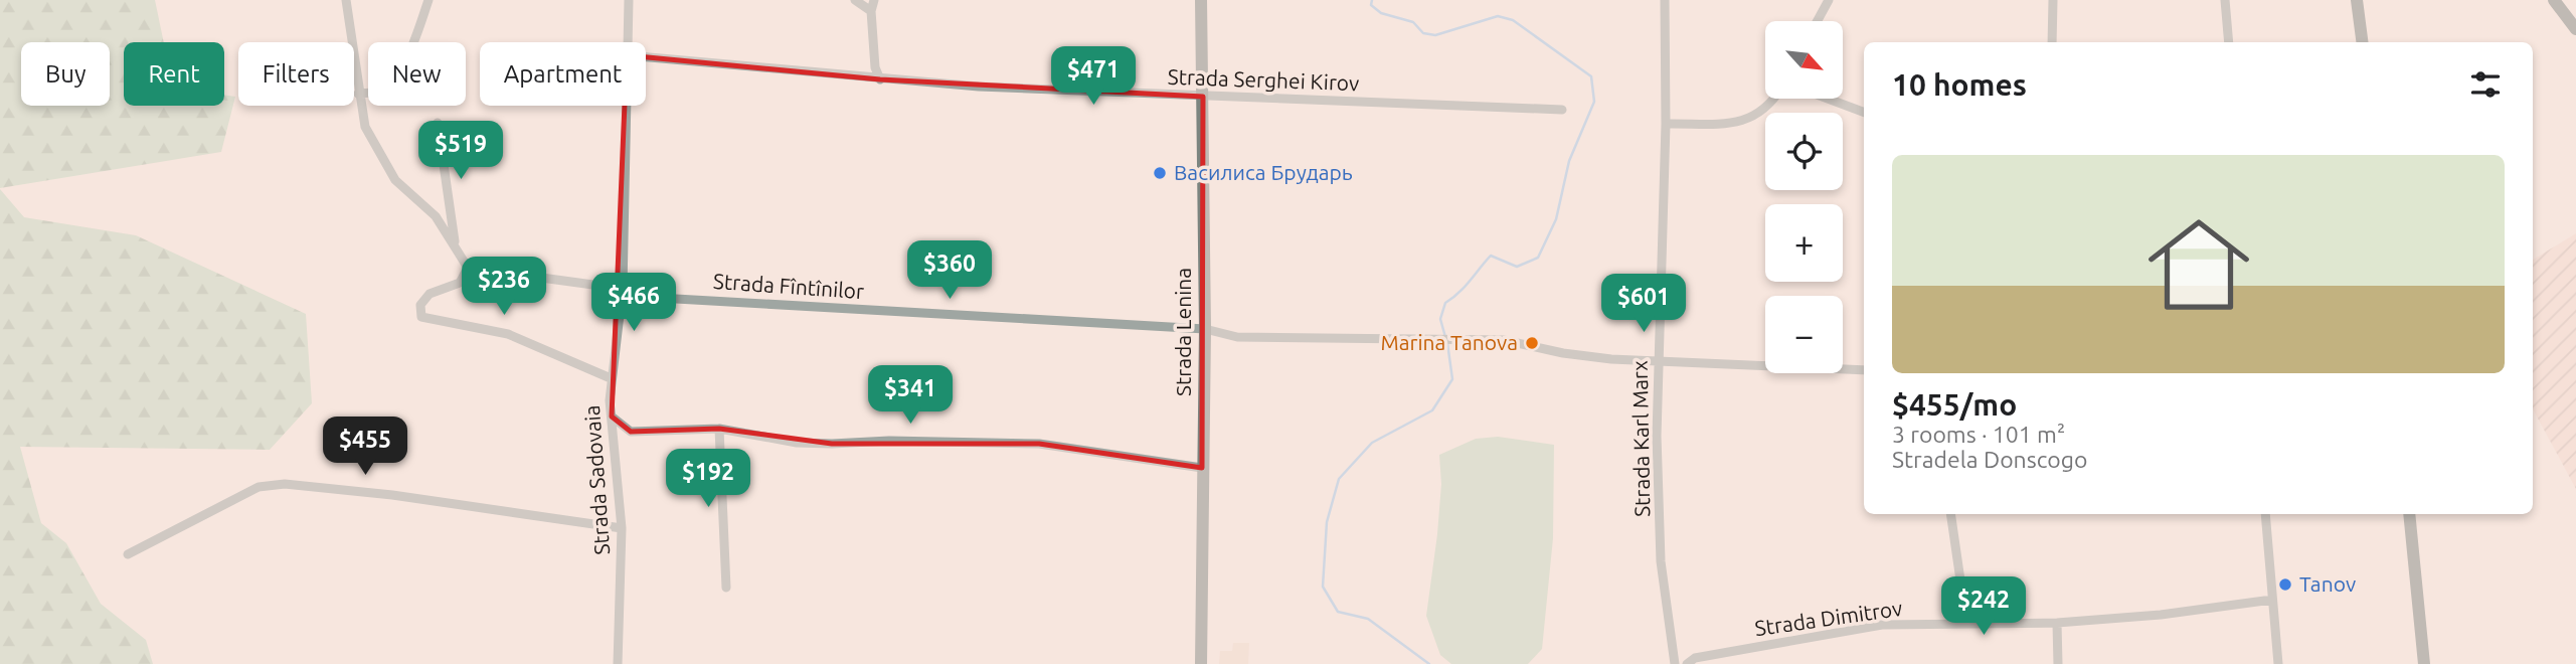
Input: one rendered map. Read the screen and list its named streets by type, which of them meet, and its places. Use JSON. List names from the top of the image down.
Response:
{
  "streets": {
    "street": [
      "Strada Serghei Kirov",
      "Strada Fîntînilor",
      "Strada Lenina",
      "Strada Karl Marx",
      "Strada Sadovaia",
      "Strada Dimitrov"
    ]
  },
  "crossings": [
    ["Strada Serghei Kirov", "Strada Lenina"],
    ["Strada Fîntînilor", "Strada Lenina"],
    ["Strada Fîntînilor", "Strada Karl Marx"],
    ["Strada Fîntînilor", "Strada Sadovaia"]
  ],
  "places": ["Василиса Брударь", "Marina Tanova", "Tanov"],
  "north": "bottom right",
  "page": {
    "map_buttons": ["+", "−"],
    "chip": [
      "Buy",
      "Rent",
      "Filters",
      "New",
      "Apartment"
    ],
    "heading": "10 homes",
    "price": [
      "$471",
      "$519",
      "$360",
      "$236",
      "$466",
      "$601",
      "$341",
      "$455",
      "$192",
      "$242"
    ],
    "list": [
      {
        "name": "$455/mo",
        "note": "3 rooms · 101 m² · Stradela Donscogo"
      }
    ]
  }
}
